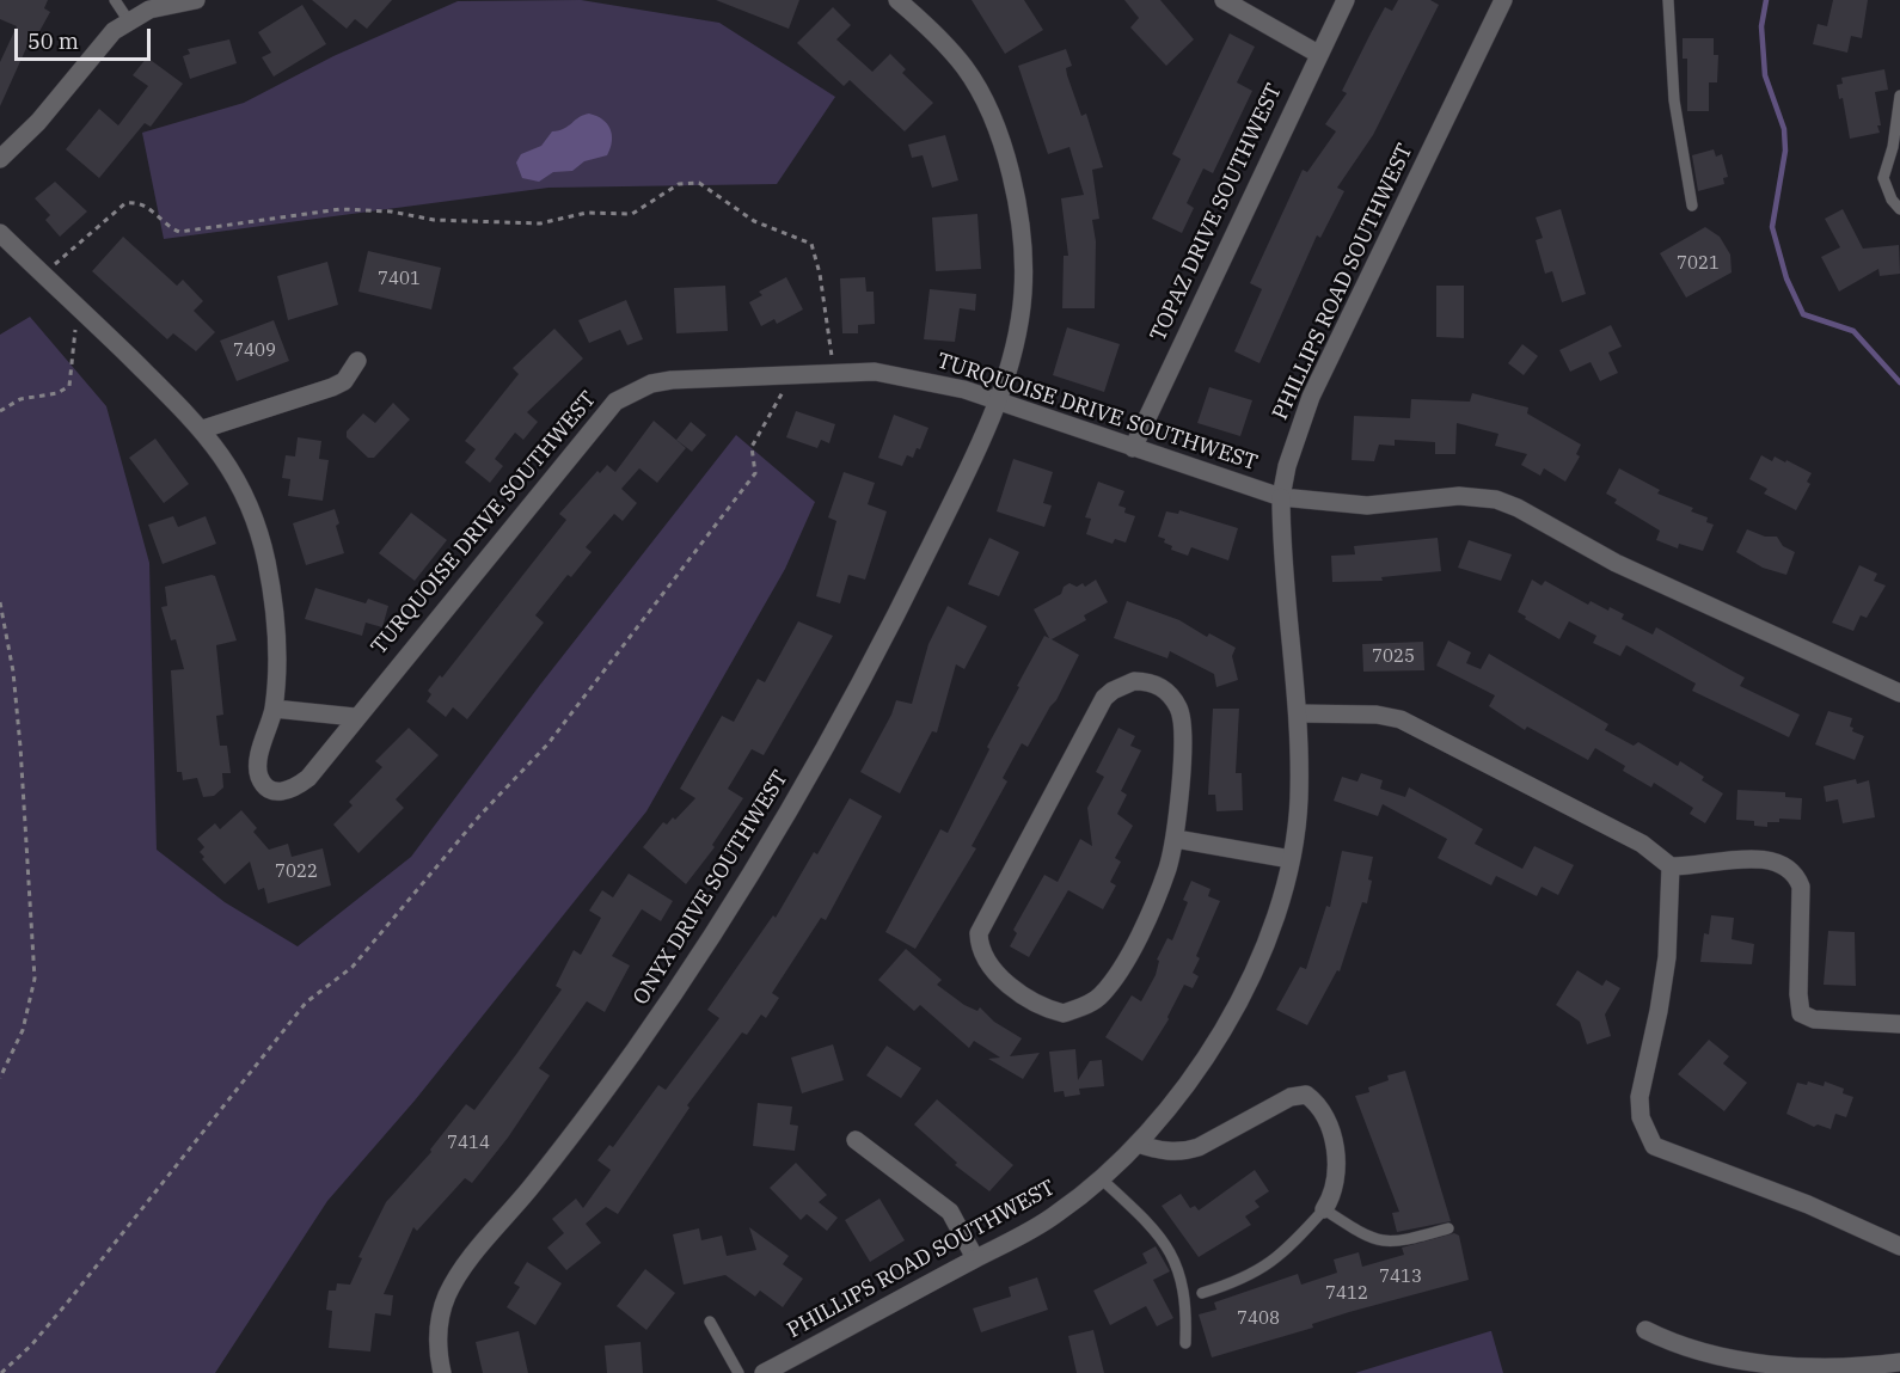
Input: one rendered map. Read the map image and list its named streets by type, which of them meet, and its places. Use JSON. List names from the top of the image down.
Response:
{
  "streets": {
    "street": [
      "TOPAZ DRIVE SOUTHWEST",
      "PHILLIPS ROAD SOUTHWEST",
      "TURQUOISE DRIVE SOUTHWEST",
      "ONYX DRIVE SOUTHWEST"
    ]
  },
  "crossings": [
    ["TOPAZ DRIVE SOUTHWEST", "TURQUOISE DRIVE SOUTHWEST"],
    ["PHILLIPS ROAD SOUTHWEST", "TURQUOISE DRIVE SOUTHWEST"],
    ["TURQUOISE DRIVE SOUTHWEST", "ONYX DRIVE SOUTHWEST"]
  ],
  "house_numbers": [
    "7021",
    "7401",
    "7409",
    "7025",
    "7022",
    "7414",
    "7413",
    "7412",
    "7408"
  ],
  "scale_bar": "50 m"
}
